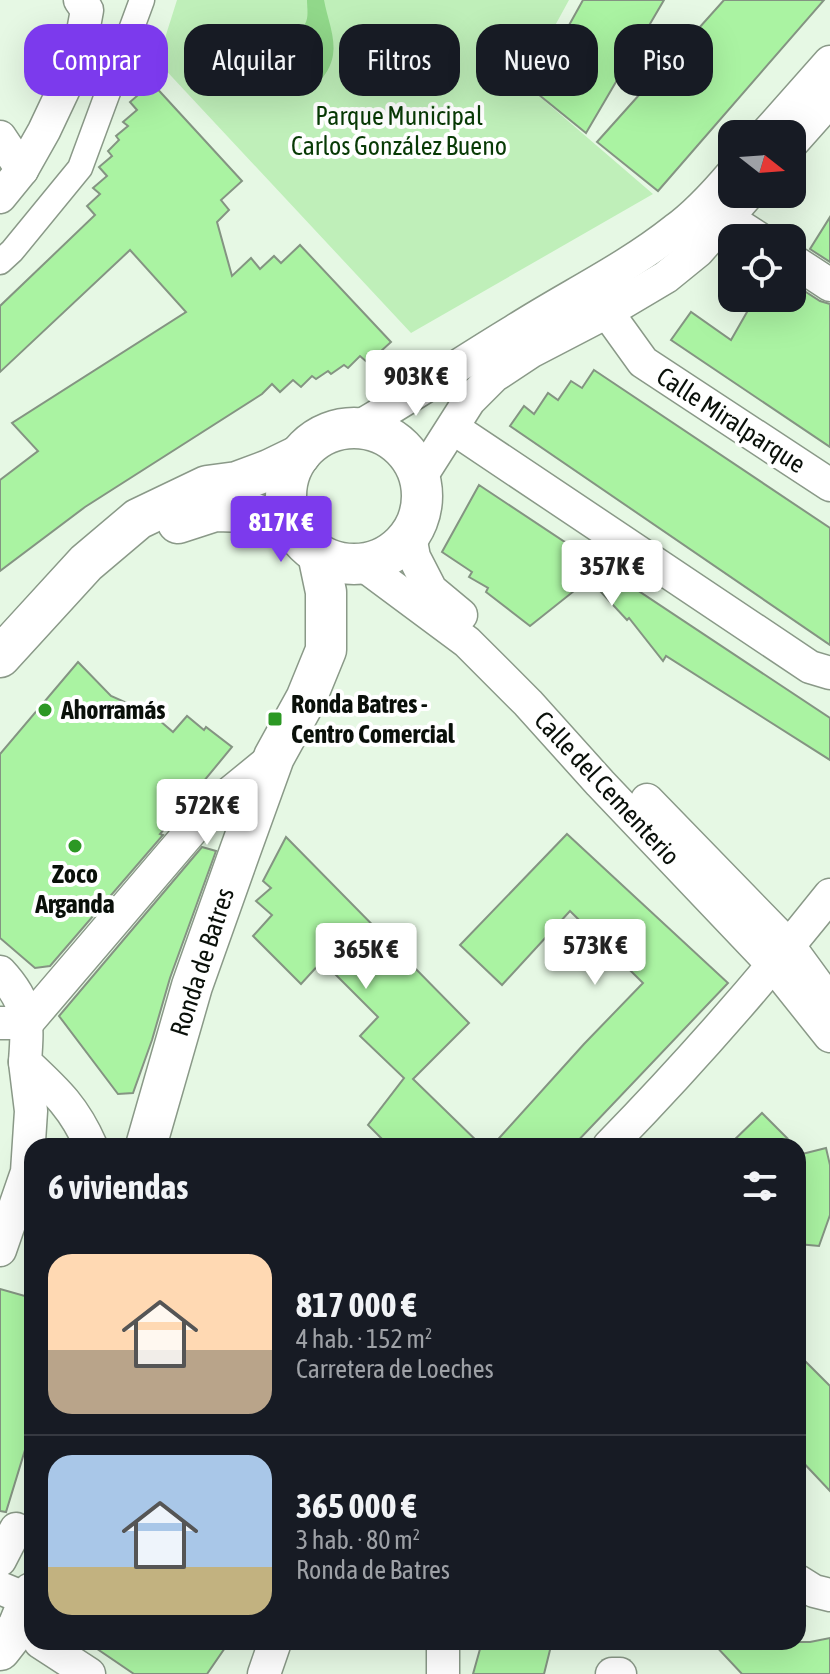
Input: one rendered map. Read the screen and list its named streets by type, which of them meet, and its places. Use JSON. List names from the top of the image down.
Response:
{
  "streets": {
    "street": ["Calle Miralparque", "Calle del Cementerio", "Ronda de Batres"]
  },
  "crossings": [
    ["Calle del Cementerio", "Ronda de Batres"]
  ],
  "parks": ["Parque Municipal Carlos González Bueno"],
  "places": {
    "other": ["Ahorramás", "Zoco Arganda"],
    "transit": ["Ronda Batres - Centro Comercial"]
  },
  "north": "right",
  "page": {
    "chip": [
      "Comprar",
      "Alquilar",
      "Filtros",
      "Nuevo",
      "Piso"
    ],
    "price": [
      "903K €",
      "817K €",
      "357K €",
      "572K €",
      "573K €",
      "365K €"
    ],
    "heading": "6 viviendas",
    "list": [
      {
        "name": "817 000 €",
        "note": "4 hab. · 152 m² · Carretera de Loeches"
      },
      {
        "name": "365 000 €",
        "note": "3 hab. · 80 m² · Ronda de Batres"
      }
    ]
  }
}
